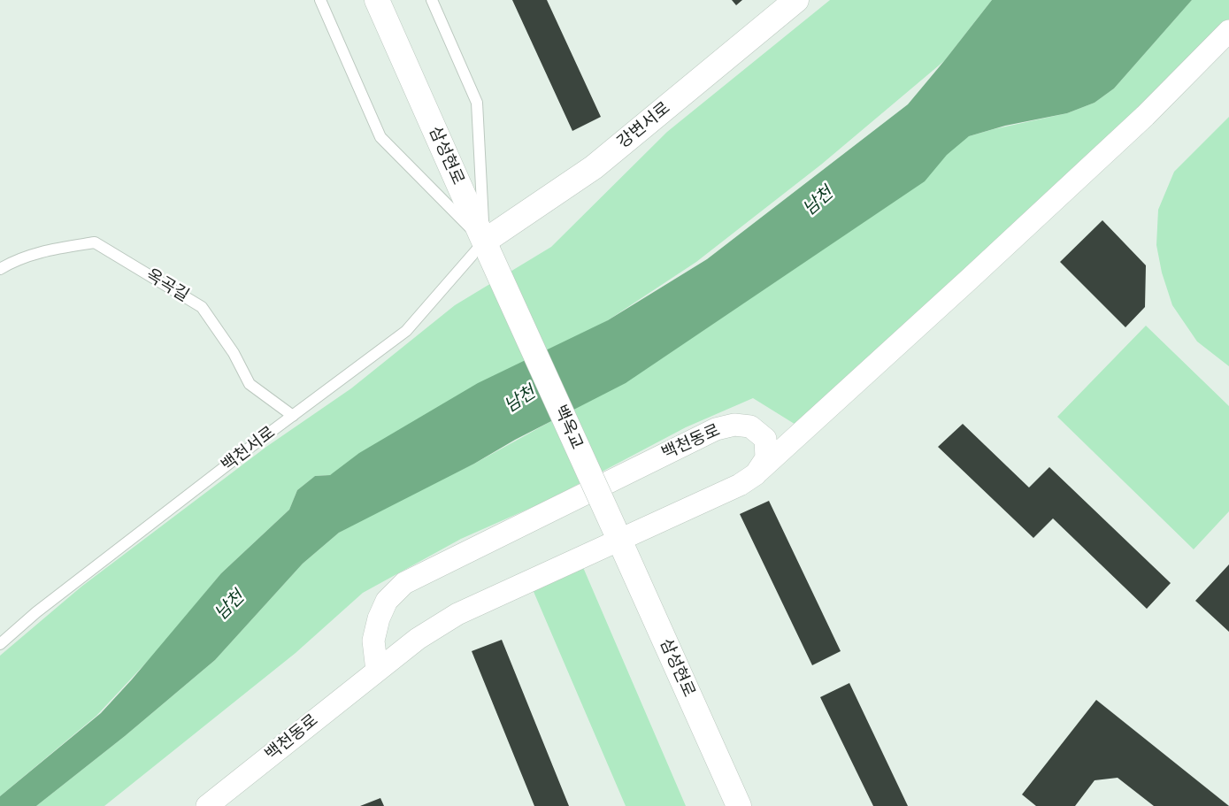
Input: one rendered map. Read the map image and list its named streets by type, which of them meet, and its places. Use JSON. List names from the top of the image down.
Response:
{
  "streets": {
    "main road": ["강변서로", "삼성현로", "백옥교"],
    "street": ["백천동로"],
    "lane": ["옥곡길", "백천서로"]
  },
  "crossings": [
    ["강변서로", "삼성현로"],
    ["강변서로", "백옥교"],
    ["강변서로", "백천서로"],
    ["삼성현로", "백옥교"],
    ["삼성현로", "백천동로"],
    ["삼성현로", "백천서로"],
    ["옥곡길", "백천서로"],
    ["백옥교", "백천동로"],
    ["백옥교", "백천서로"]
  ],
  "water": ["남천"]
}
